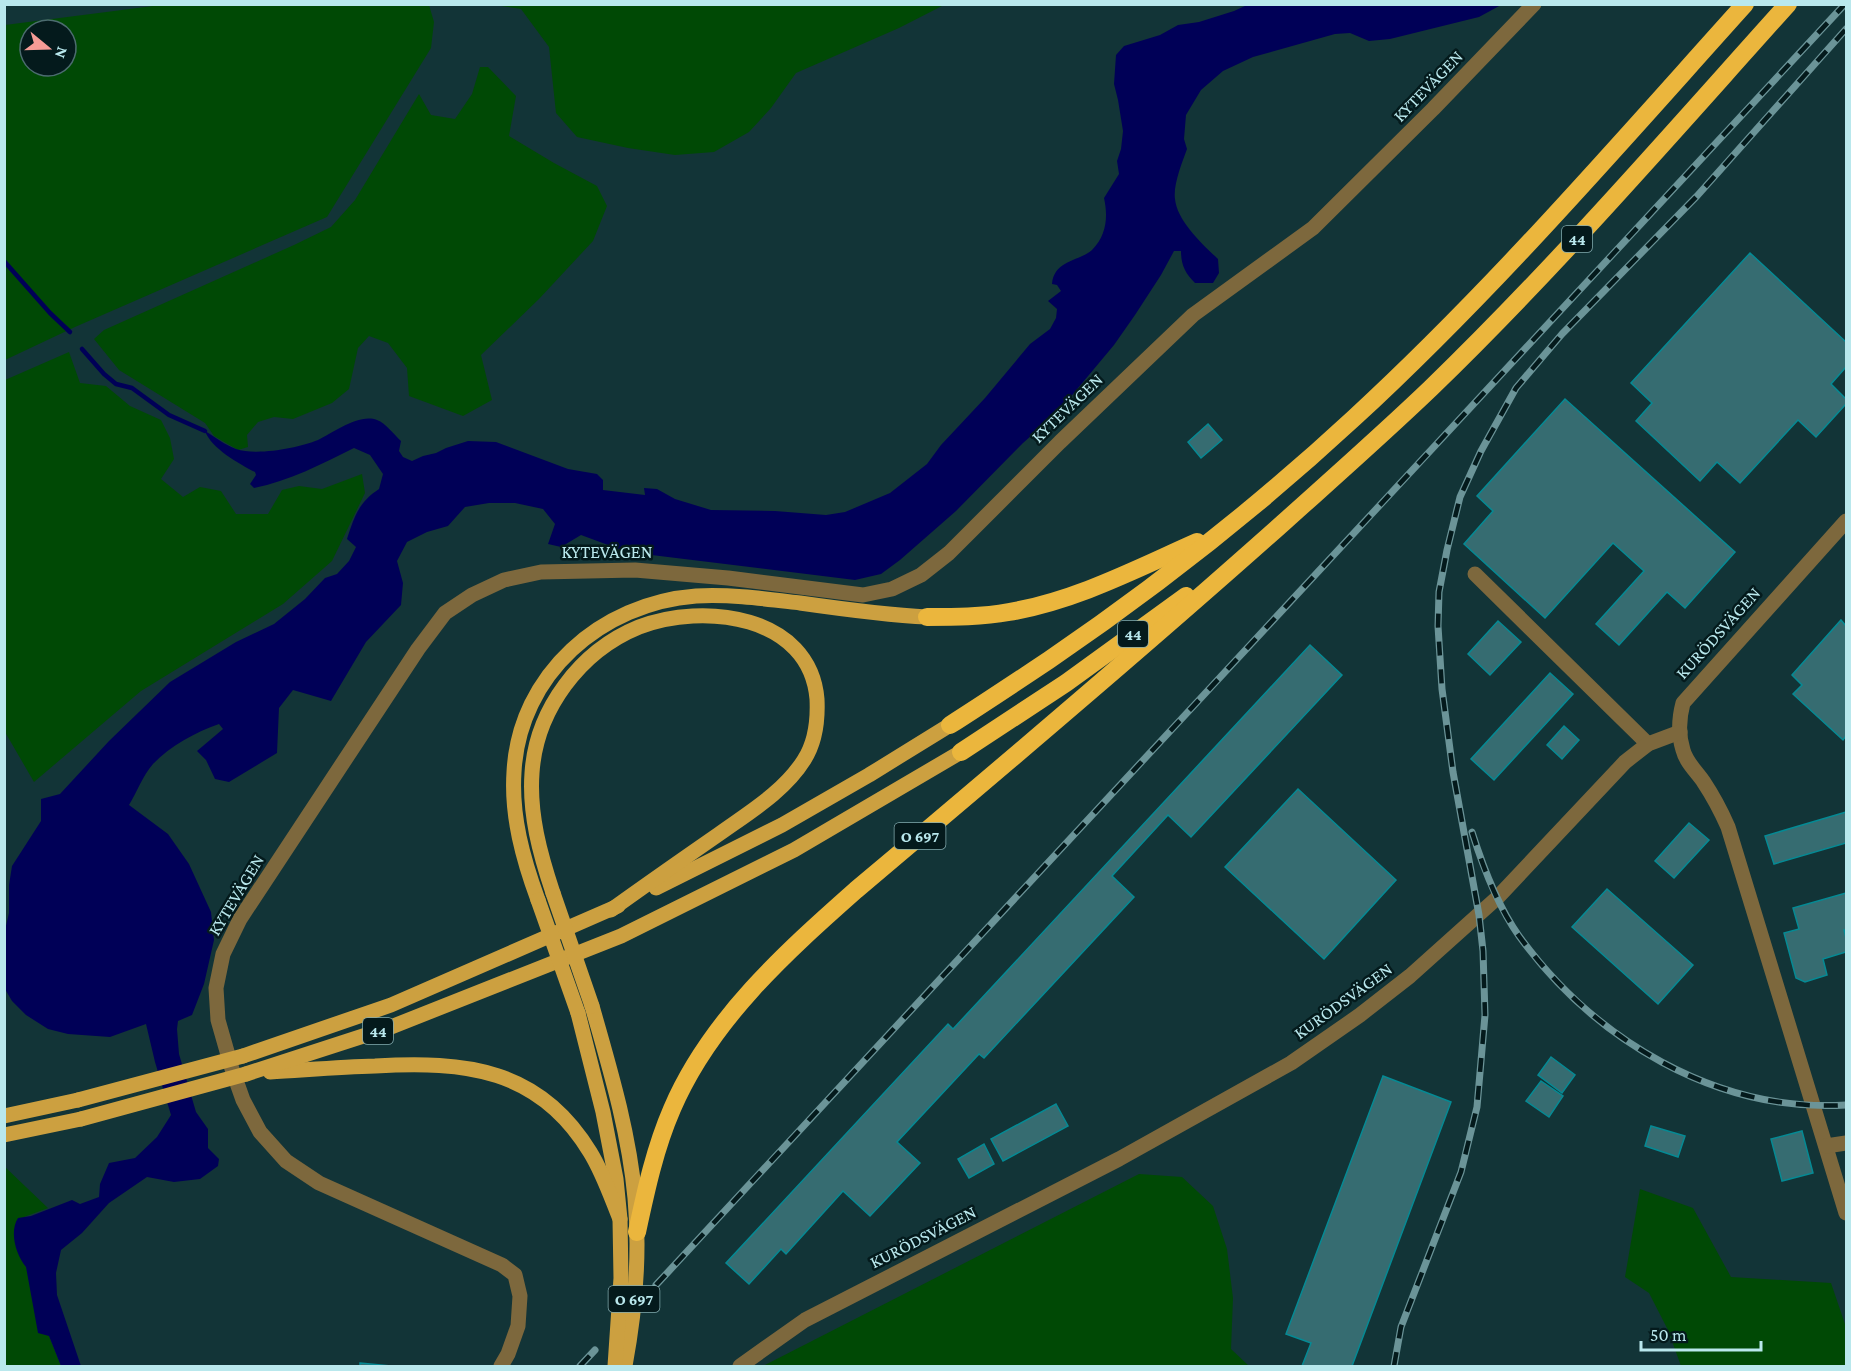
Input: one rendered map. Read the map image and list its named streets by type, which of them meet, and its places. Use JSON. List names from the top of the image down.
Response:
{
  "streets": {
    "highway": ["44", "O 697"],
    "street": ["KYTEVÄGEN", "KURÖDSVÄGEN"]
  },
  "crossings": [
    ["44", "O 697"]
  ],
  "scale_bar": "50 m",
  "north": "right"
}
